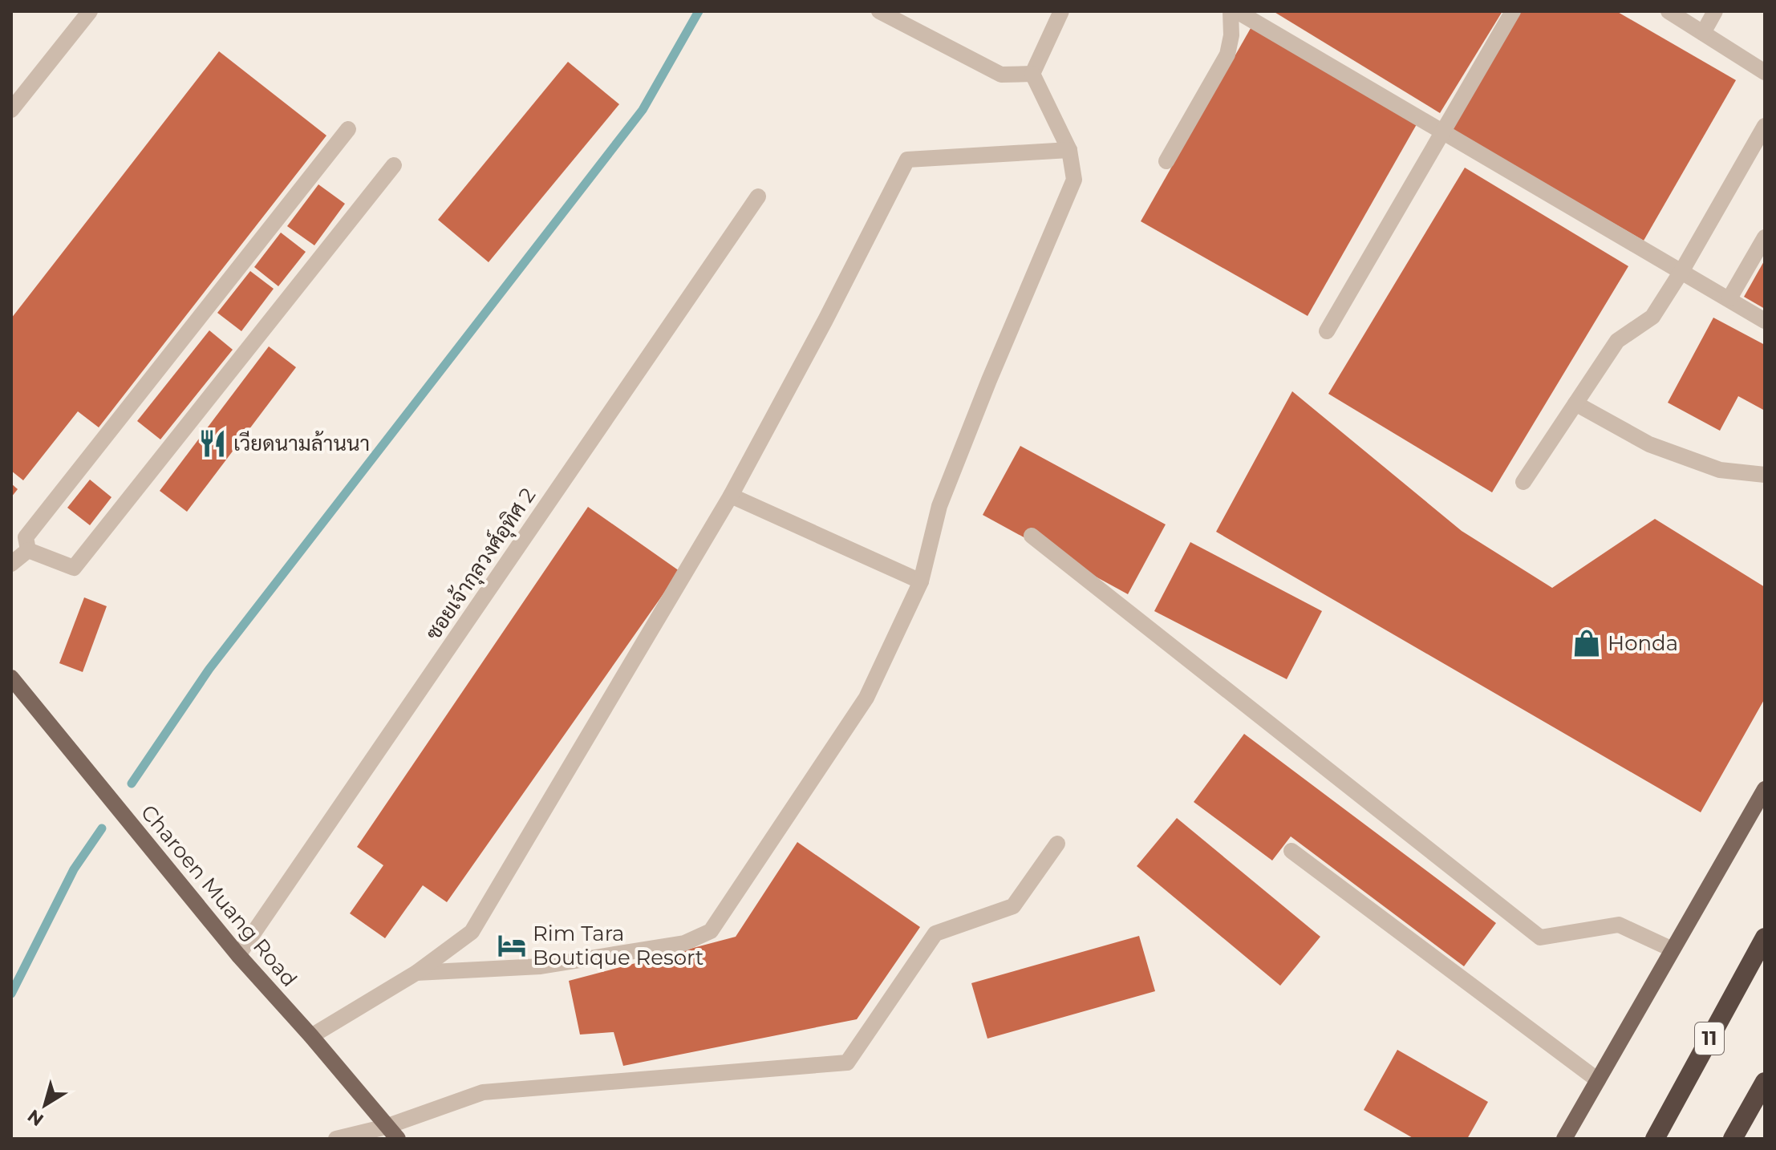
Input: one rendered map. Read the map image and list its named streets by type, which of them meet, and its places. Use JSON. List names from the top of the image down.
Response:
{
  "streets": {
    "highway": ["11"],
    "main road": ["Charoen Muang Road"],
    "street": ["ซอยเจ้ากุลวงศ์อุทิศ 2"]
  },
  "crossings": [
    ["ซอยเจ้ากุลวงศ์อุทิศ 2", "Charoen Muang Road"]
  ],
  "places": {
    "restaurant": ["เวียดนามล้านนา"],
    "shop": ["Honda"],
    "hotel": ["Rim Tara Boutique Resort"]
  },
  "north": "bottom left"
}
